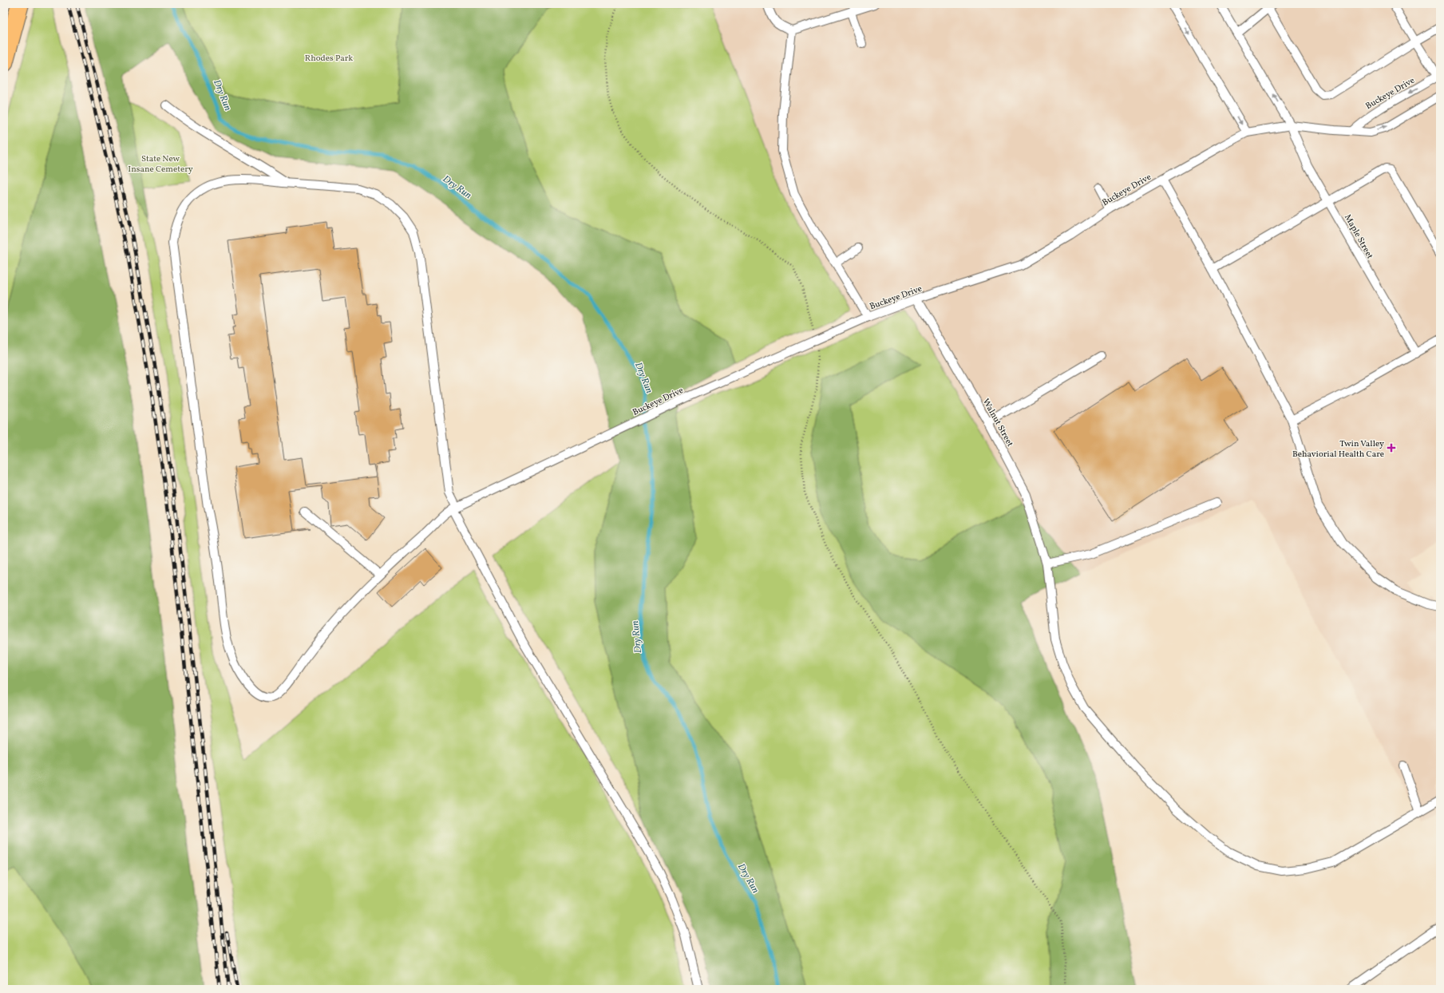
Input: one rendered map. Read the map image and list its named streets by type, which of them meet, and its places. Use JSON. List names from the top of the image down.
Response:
{
  "streets": {
    "lane": ["Buckeye Drive", "Maple Street", "Walnut Street"]
  },
  "crossings": [
    ["Buckeye Drive", "Maple Street"],
    ["Buckeye Drive", "Walnut Street"]
  ],
  "water": ["Dry Run"],
  "parks": ["Rhodes Park", "State New Insane Cemetery"],
  "places": {
    "health": ["Twin Valley Behaviorial Health Care"]
  }
}
